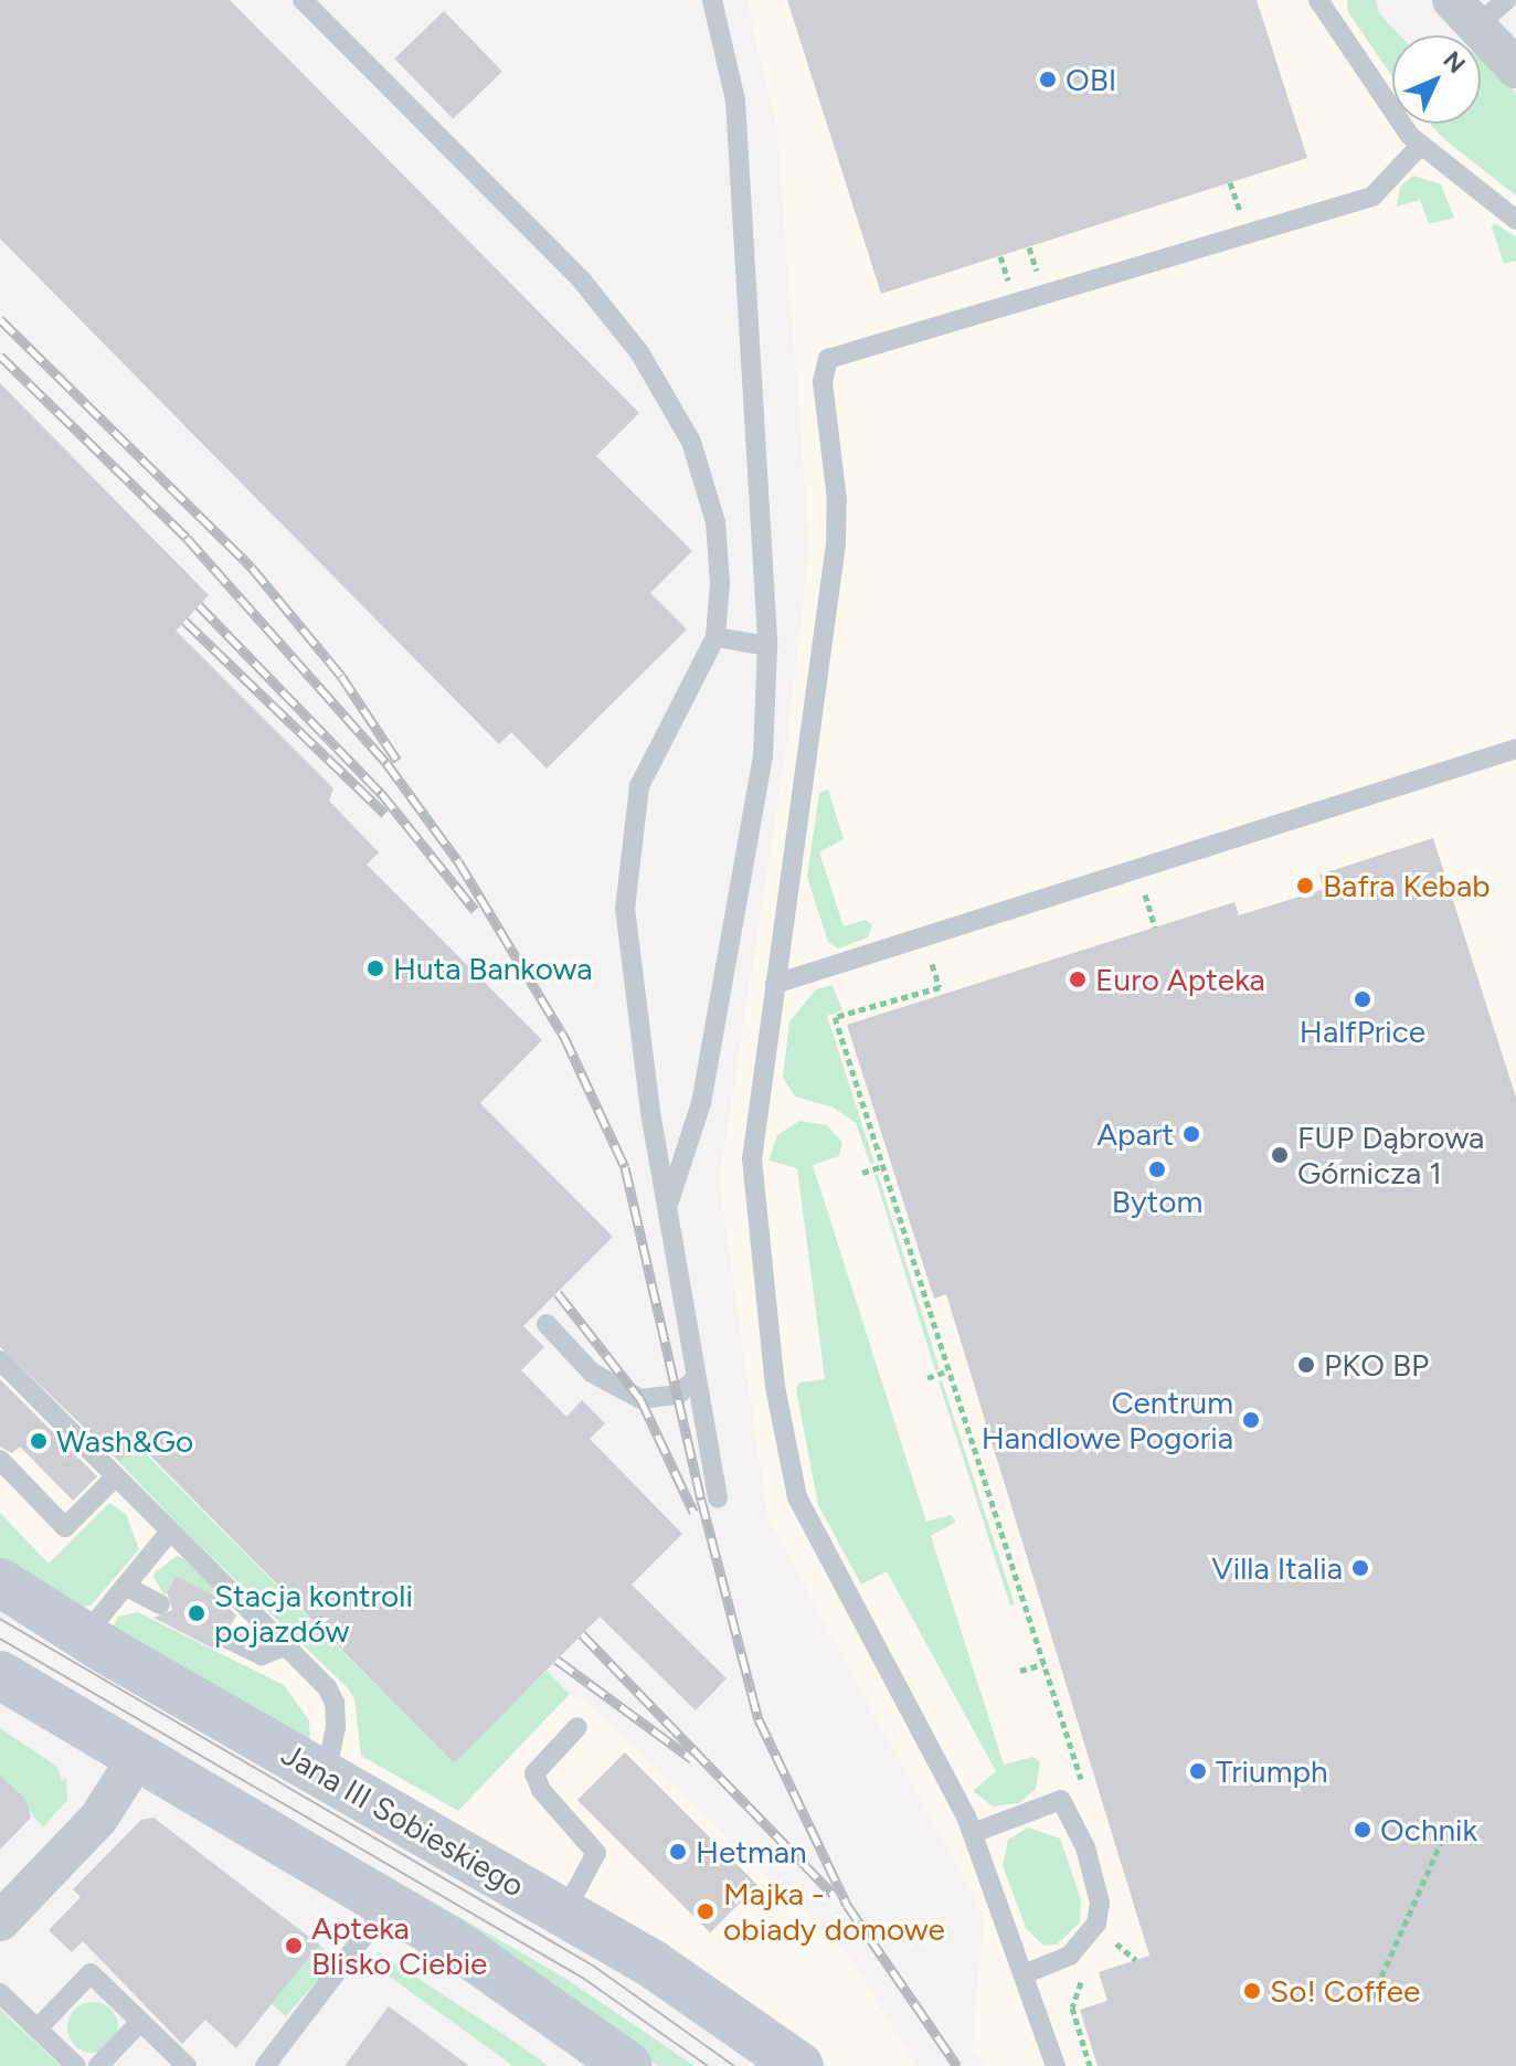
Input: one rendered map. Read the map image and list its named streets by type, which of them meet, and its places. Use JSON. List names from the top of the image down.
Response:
{
  "streets": {
    "main road": ["Jana III Sobieskiego"]
  },
  "places": [
    "OBI",
    "Bafra Kebab",
    "Huta Bankowa",
    "Euro Apteka",
    "HalfPrice",
    "Apart",
    "FUP Dąbrowa Górnicza 1",
    "Bytom",
    "PKO BP",
    "Centrum Handlowe Pogoria",
    "Wash&Go",
    "Villa Italia",
    "Stacja kontroli pojazdów",
    "Triumph",
    "Ochnik",
    "Hetman",
    "Majka - obiady domowe",
    "Apteka Blisko Ciebie",
    "So! Coffee"
  ],
  "north": "top right"
}
